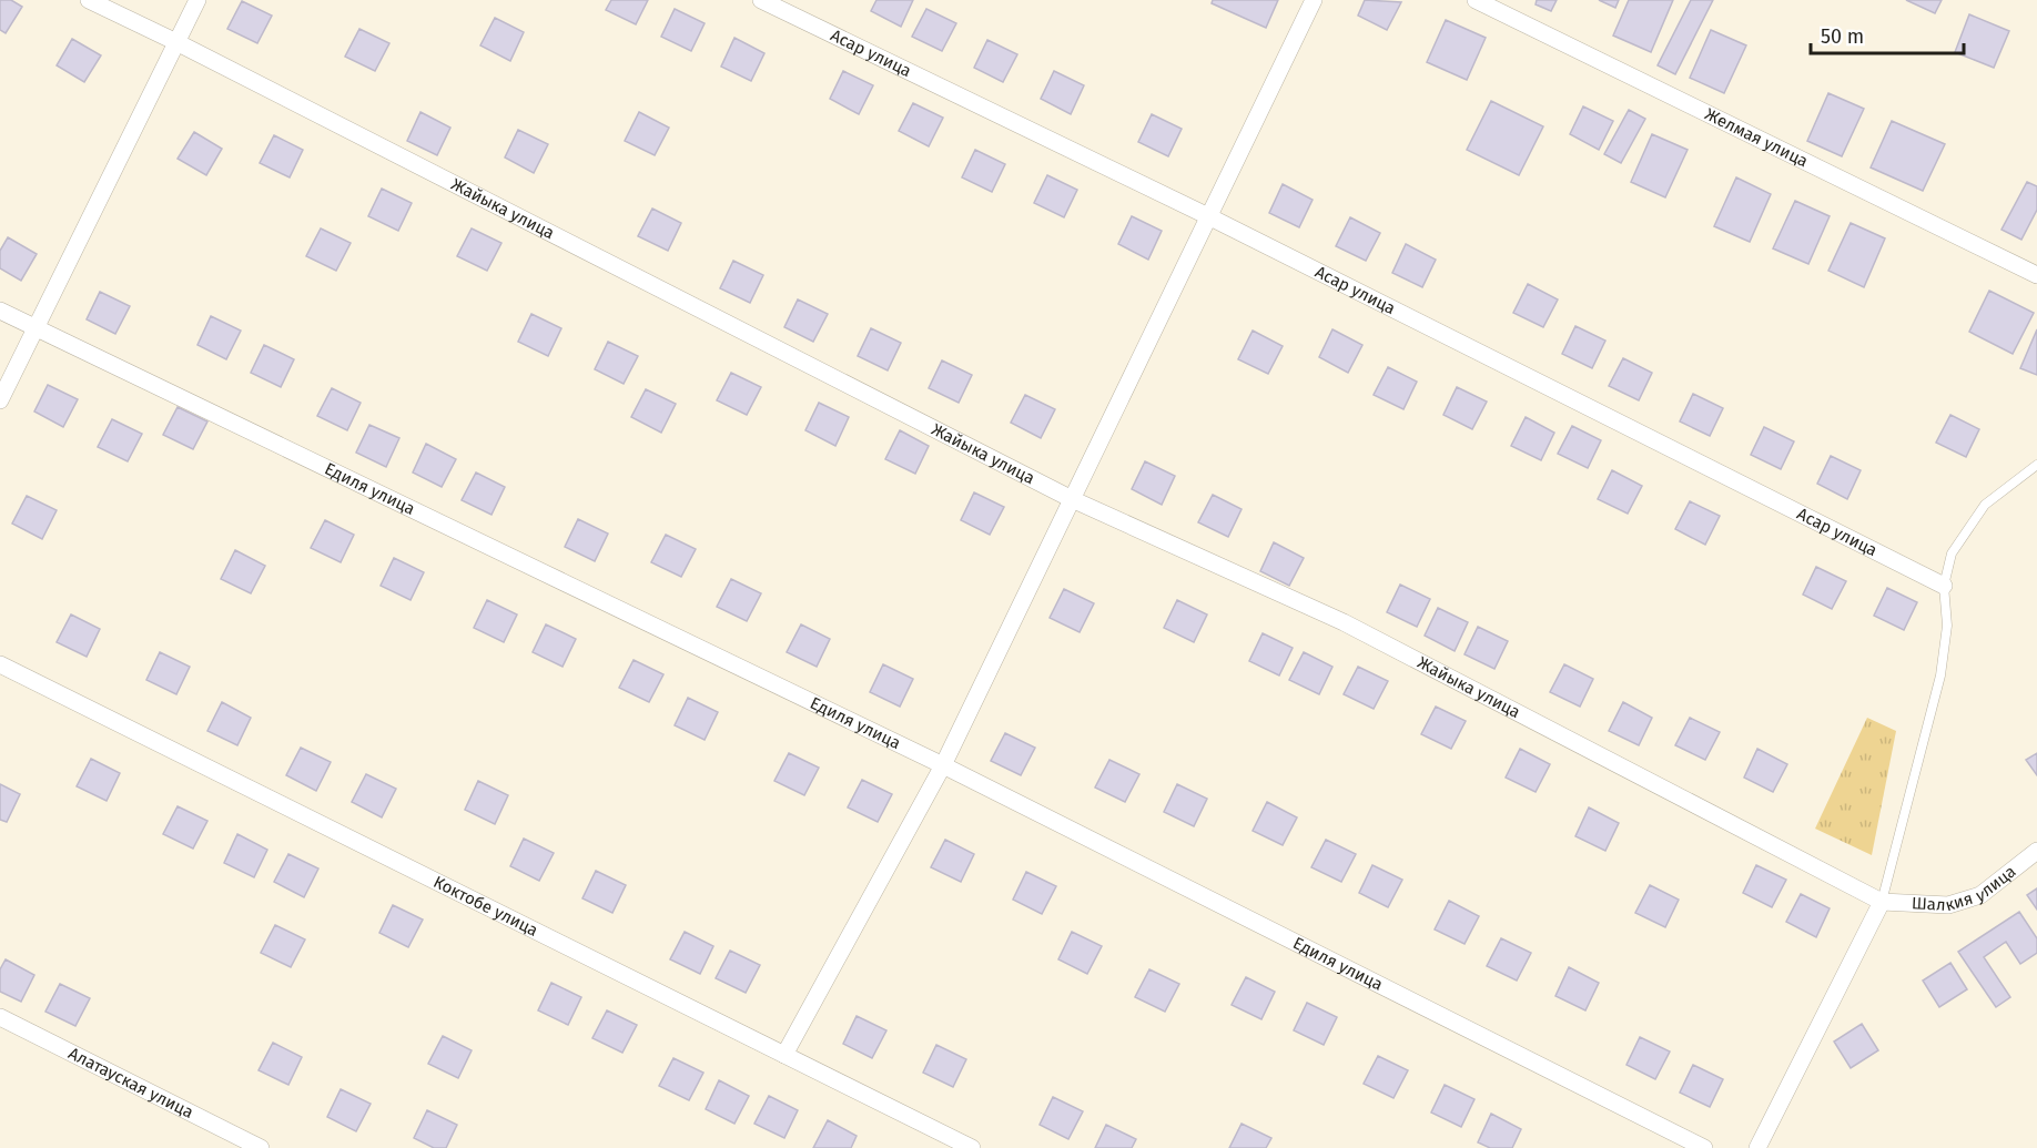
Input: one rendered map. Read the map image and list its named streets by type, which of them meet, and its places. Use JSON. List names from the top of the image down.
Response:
{
  "streets": {
    "street": [
      "Асар улица",
      "Желмая улица",
      "Жайыка улица",
      "Едиля улица",
      "Шалкия улица",
      "Коктобе улица",
      "Алатауская улица"
    ]
  },
  "crossings": [
    ["Жайыка улица", "Шалкия улица"]
  ],
  "scale_bar": "50 m"
}
